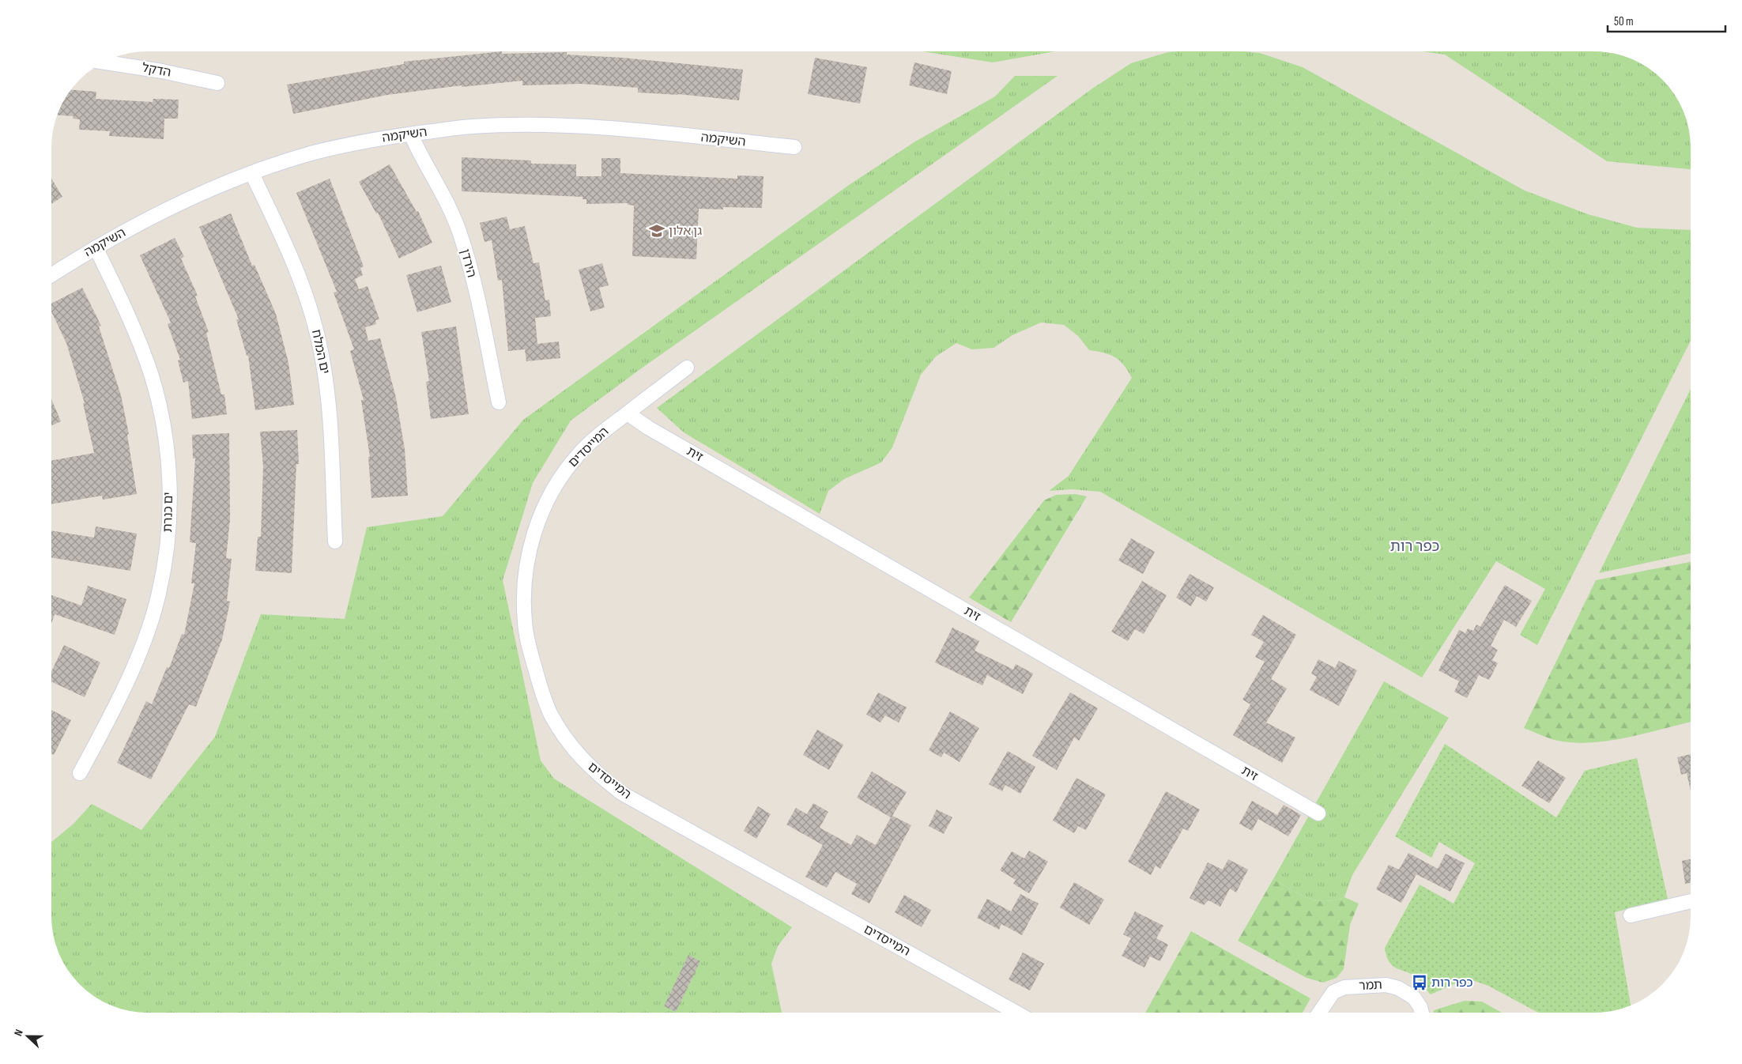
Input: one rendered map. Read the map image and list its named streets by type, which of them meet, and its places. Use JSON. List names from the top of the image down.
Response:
{
  "streets": {
    "street": [
      "הדקל",
      "השיקמה",
      "הירדן",
      "ים המלח",
      "המייסדים",
      "זית",
      "ים כנרת",
      "תמר"
    ]
  },
  "crossings": [
    ["השיקמה", "הירדן"],
    ["השיקמה", "ים המלח"],
    ["השיקמה", "ים כנרת"],
    ["המייסדים", "זית"]
  ],
  "districts": ["כפר רות"],
  "places": {
    "school or university": ["גן אלון"],
    "bus stop": ["כפר רות"]
  },
  "scale_bar": "50 m",
  "north": "left"
}
